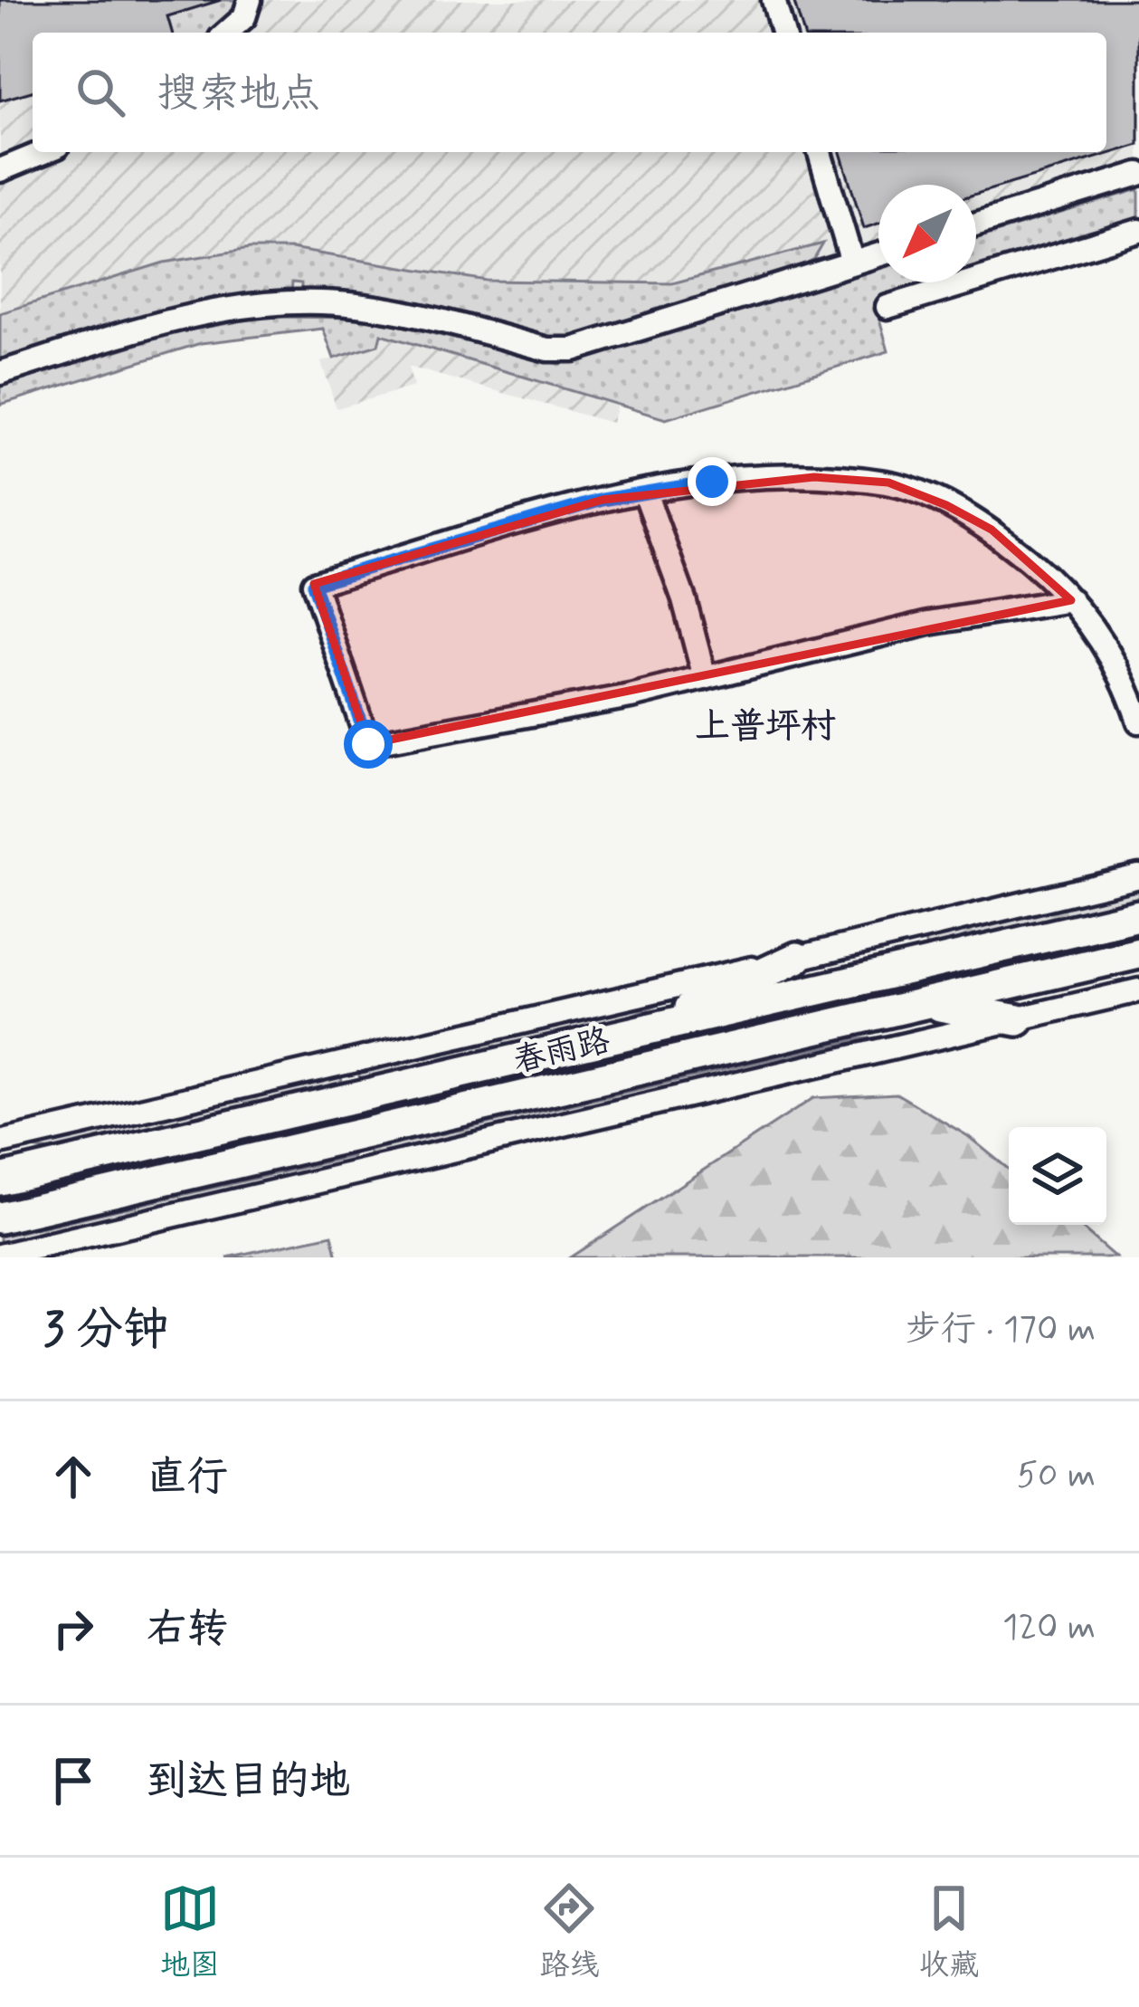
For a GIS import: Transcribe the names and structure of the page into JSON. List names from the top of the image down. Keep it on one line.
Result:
{"streets":{"main road":["春雨路"]},"districts":["上普坪村"],"north":"bottom left","page":{"search":"搜索地点","heading":["3 分钟","步行 · 170 m"],"list":[["直行","50 m"],["右转","120 m"],"到达目的地"],"nav":["地图","路线","收藏"]}}
